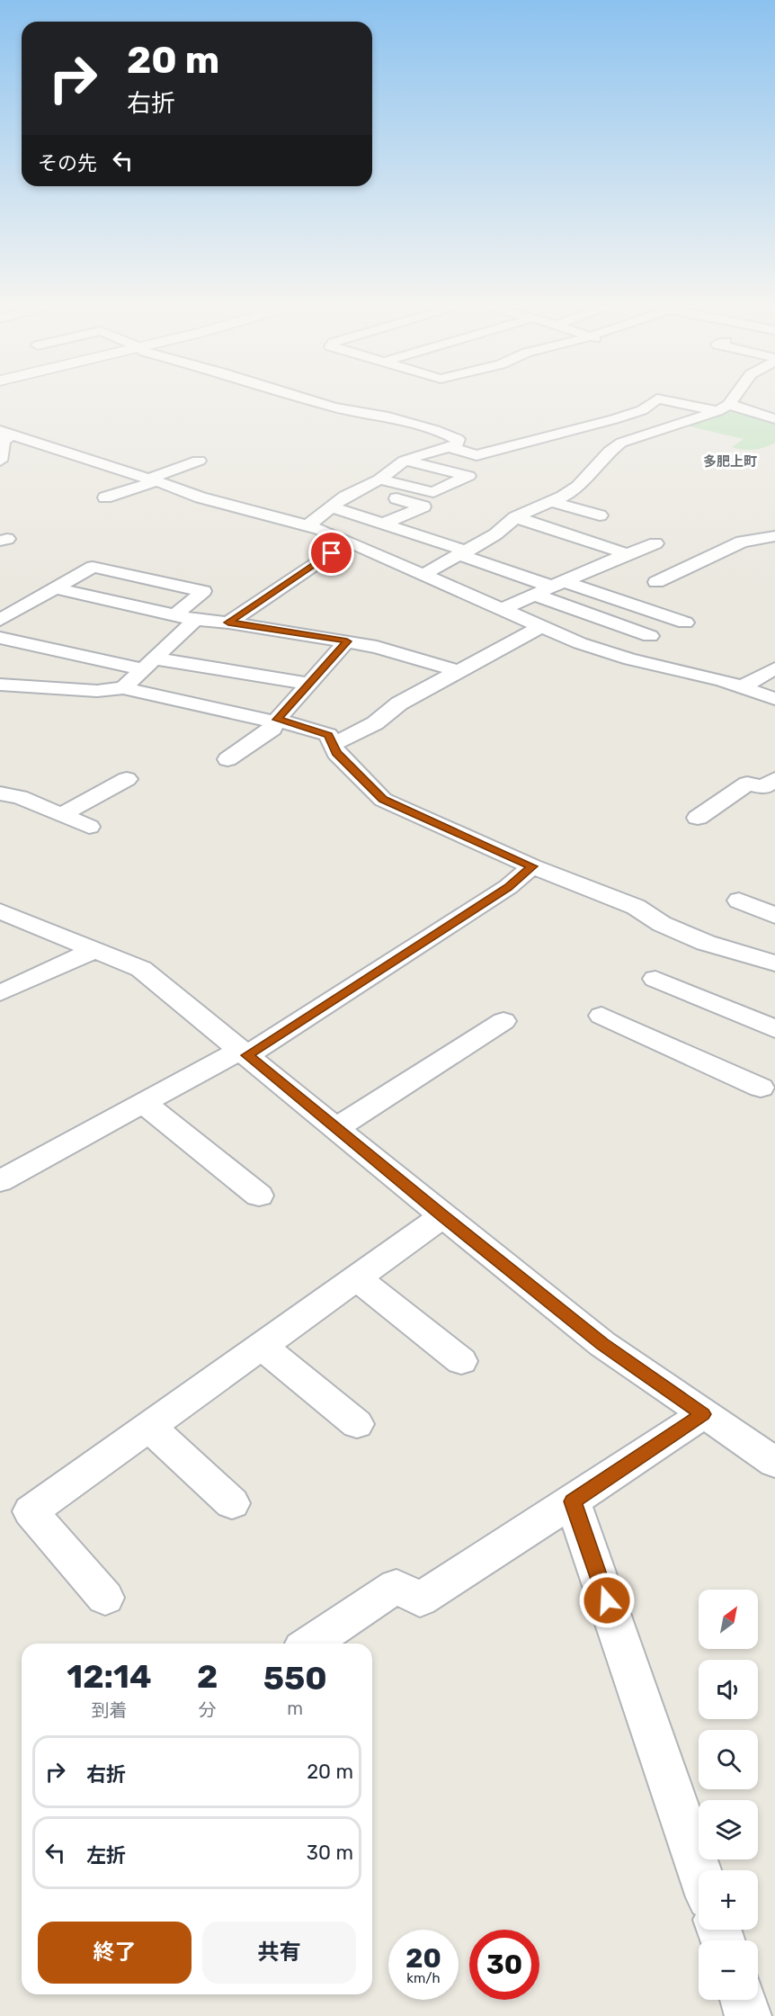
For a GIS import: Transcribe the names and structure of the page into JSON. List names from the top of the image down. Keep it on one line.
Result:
{"districts":["多肥上町"],"north":"top right","page":{"turn":["20 m","右折"],"then":"その先","map_buttons":["+","−"],"eta":["12:14","到着","2","分","550","m"],"list":[{"name":"右折","value":"20 m"},{"name":"左折","value":"30 m"}],"buttons":["終了","共有"],"speed":"20 km/h","limit":"30"}}
